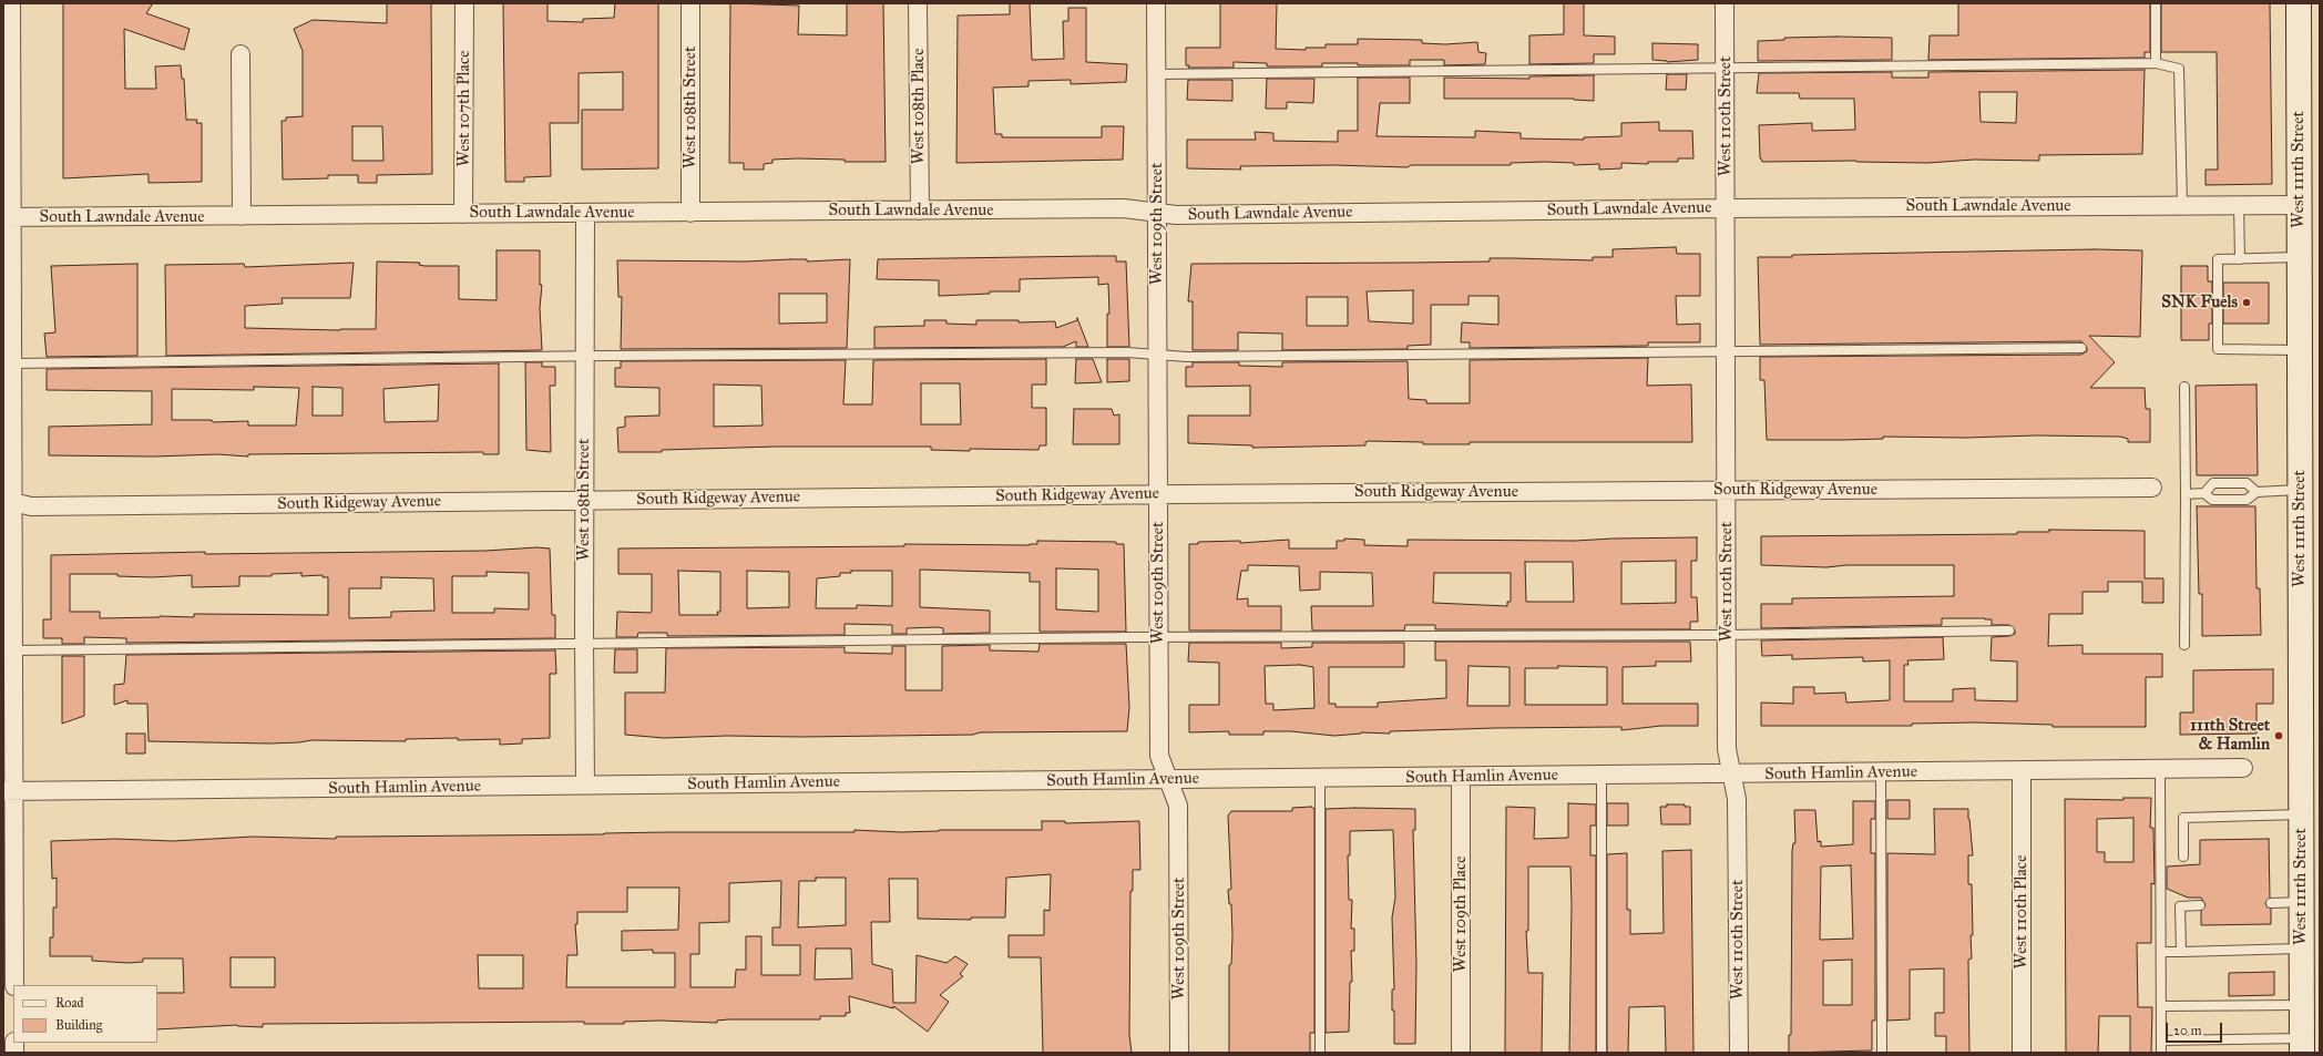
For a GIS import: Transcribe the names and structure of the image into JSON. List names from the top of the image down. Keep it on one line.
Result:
{"streets":{"main road":["West 111th Street"],"street":["West 108th Place","West 108th Street","West 107th Place","West 110th Street","South Lawndale Avenue","West 109th Street","South Ridgeway Avenue","South Hamlin Avenue","West 110th Place","West 109th Place"]},"crossings":[["West 108th Place","South Lawndale Avenue"],["West 108th Street","South Lawndale Avenue"],["West 108th Street","South Ridgeway Avenue"],["West 108th Street","South Hamlin Avenue"],["West 107th Place","South Lawndale Avenue"],["West 110th Street","South Lawndale Avenue"],["West 110th Street","South Ridgeway Avenue"],["West 110th Street","South Hamlin Avenue"],["West 111th Street","South Lawndale Avenue"],["South Lawndale Avenue","West 109th Street"],["West 109th Street","South Ridgeway Avenue"],["West 109th Street","South Hamlin Avenue"],["South Hamlin Avenue","West 110th Place"],["South Hamlin Avenue","West 109th Place"]],"places":["SNK Fuels","111th Street & Hamlin"],"legend":["Road","Building"],"scale_bar":"20 m"}
